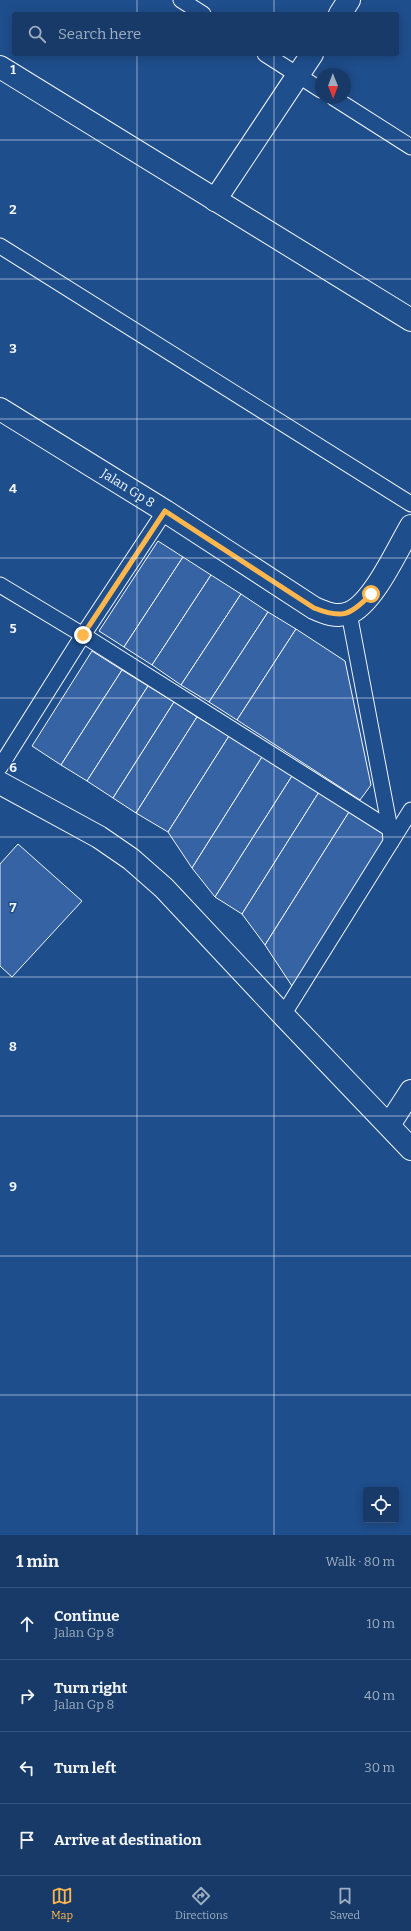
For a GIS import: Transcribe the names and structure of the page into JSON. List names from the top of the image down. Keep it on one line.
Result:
{"streets":{"street":["Jalan Gp 8"]},"north":"bottom","page":{"search":"Search here","heading":["1 min","Walk · 80 m"],"list":[["Continue","Jalan Gp 8","10 m"],["Turn right","Jalan Gp 8","40 m"],["Turn left","30 m"],"Arrive at destination"],"nav":["Map","Directions","Saved"]},"grid":{"rows":["1","2","3","4","5","6","7","8","9"]}}
